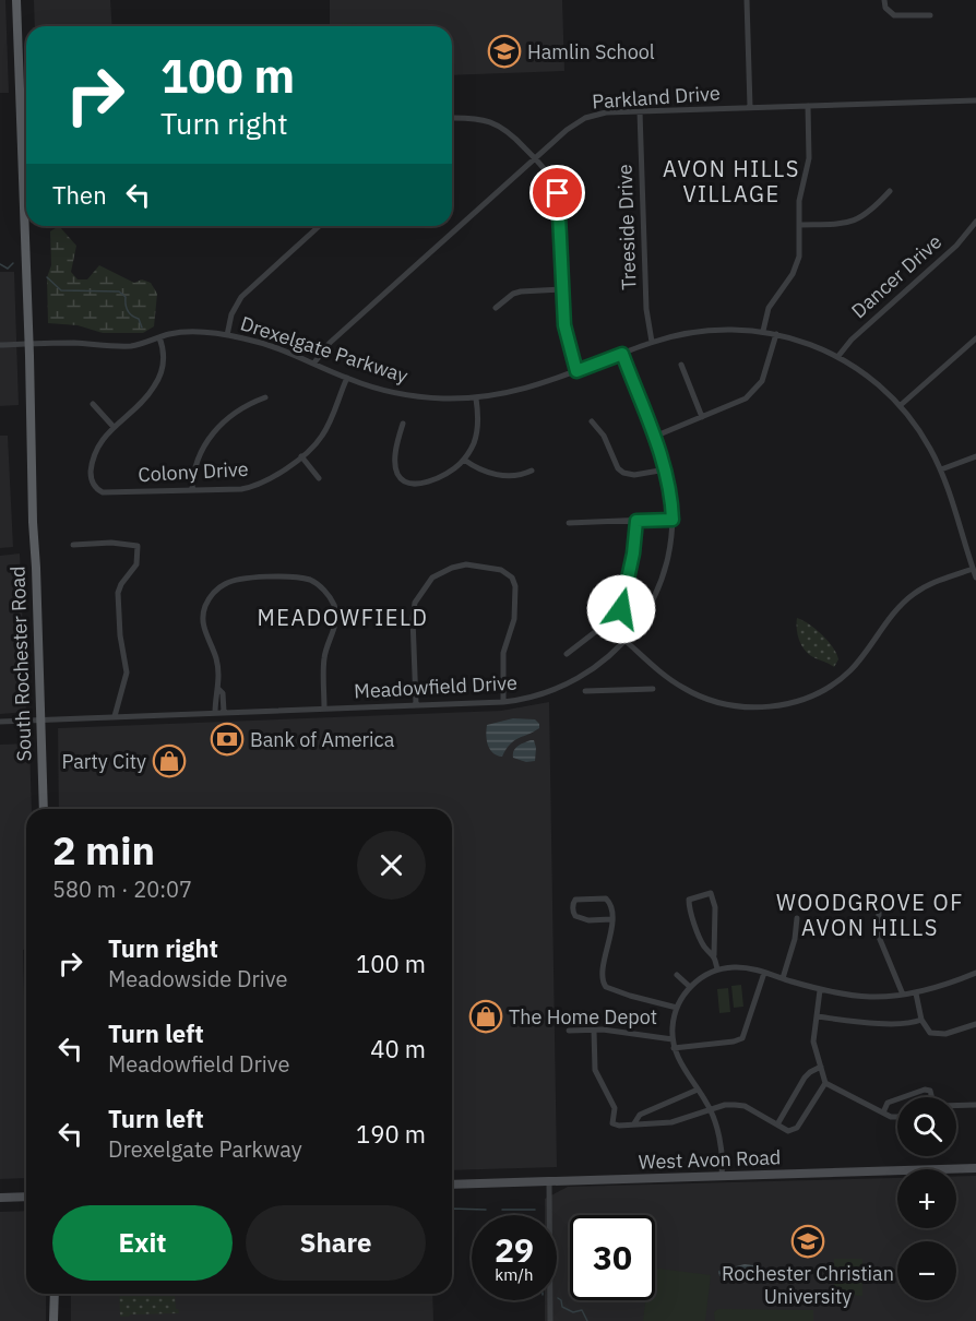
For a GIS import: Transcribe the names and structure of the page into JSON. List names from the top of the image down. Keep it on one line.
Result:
{"streets":{"main road":["South Rochester Road","West Avon Road"],"street":["Parkland Drive","Treeside Drive","Dancer Drive","Drexelgate Parkway","Colony Drive","Meadowfield Drive"]},"crossings":[["Parkland Drive","Treeside Drive"],["Parkland Drive","Drexelgate Parkway"],["Treeside Drive","Drexelgate Parkway"],["Dancer Drive","Drexelgate Parkway"],["Drexelgate Parkway","Colony Drive"],["Drexelgate Parkway","South Rochester Road"],["Drexelgate Parkway","Meadowfield Drive"],["South Rochester Road","Meadowfield Drive"]],"districts":["AVON HILLS VILLAGE","MEADOWFIELD","WOODGROVE OF AVON HILLS"],"places":{"school or university":["Hamlin School","Rochester Christian University"],"bank":["Bank of America"],"shop":["Party City","The Home Depot"]},"page":{"turn":["100 m","Turn right"],"then":"Then","heading":["2 min","580 m · 20:07"],"list":[{"name":"Turn right","note":"Meadowside Drive","value":"100 m"},{"name":"Turn left","note":"Meadowfield Drive","value":"40 m"},{"name":"Turn left","note":"Drexelgate Parkway","value":"190 m"}],"map_buttons":["+","−"],"buttons":["Exit","Share"],"speed":"29 km/h","limit":"30"}}
